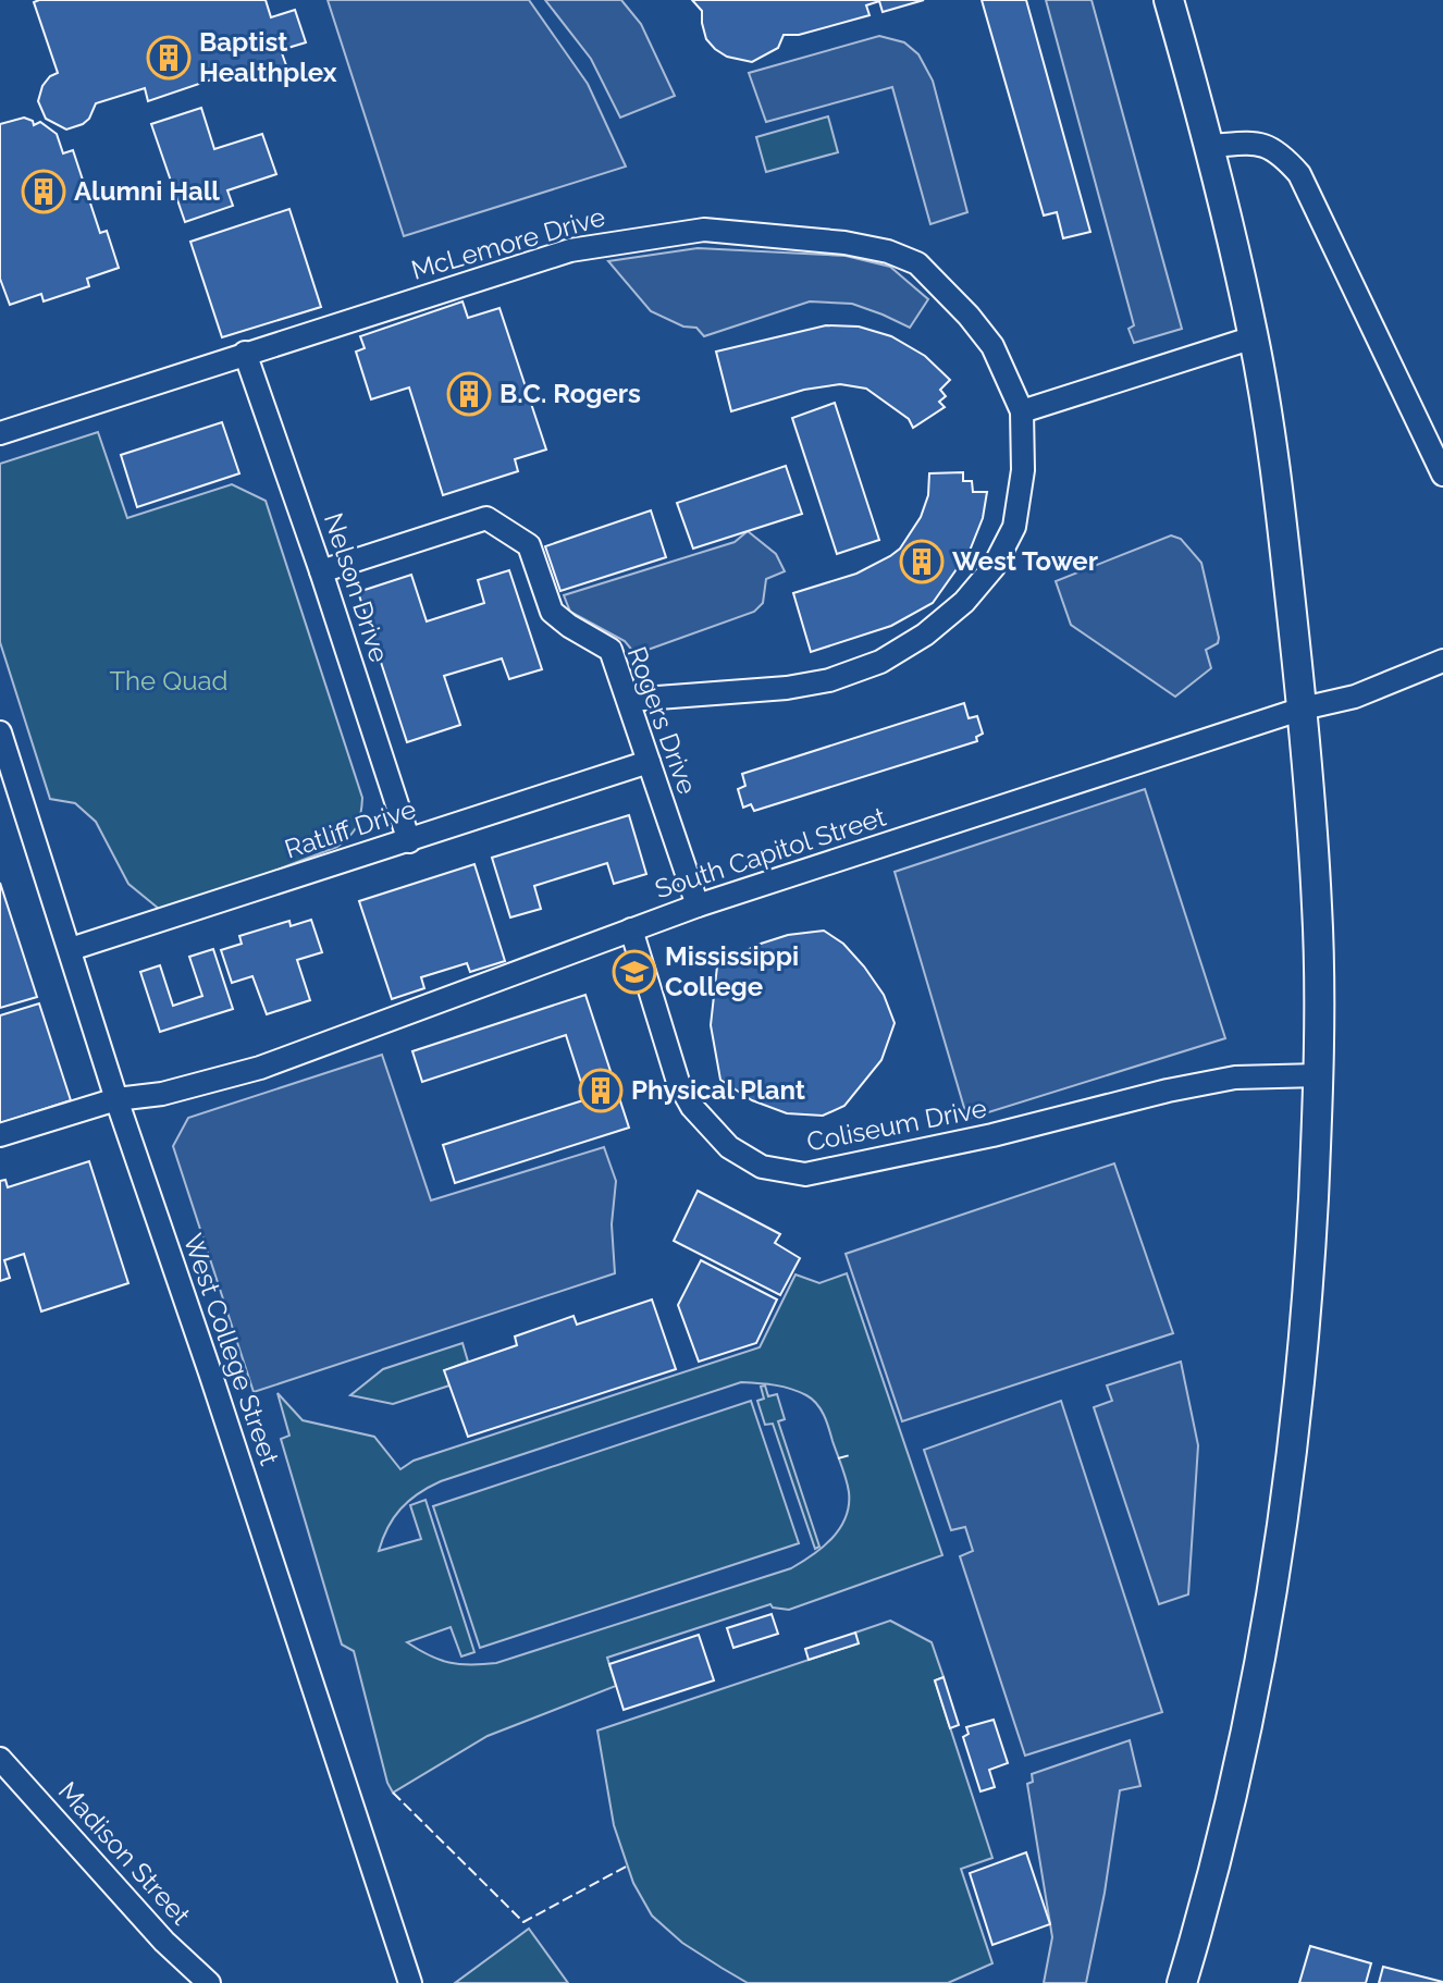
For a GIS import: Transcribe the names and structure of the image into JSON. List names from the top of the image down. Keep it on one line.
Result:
{"streets":{"street":["McLemore Drive","Nelson Drive","Rogers Drive","Ratliff Drive","South Capitol Street","Coliseum Drive","West College Street","Madison Street"]},"crossings":[["McLemore Drive","Nelson Drive"],["Nelson Drive","Rogers Drive"],["Nelson Drive","Ratliff Drive"],["Rogers Drive","Ratliff Drive"],["Rogers Drive","South Capitol Street"],["Ratliff Drive","West College Street"],["South Capitol Street","Coliseum Drive"],["South Capitol Street","West College Street"]],"parks":["The Quad"],"places":{"building":["Baptist Healthplex","Alumni Hall","B.C. Rogers","West Tower","Physical Plant"],"school or university":["Mississippi College"]}}
